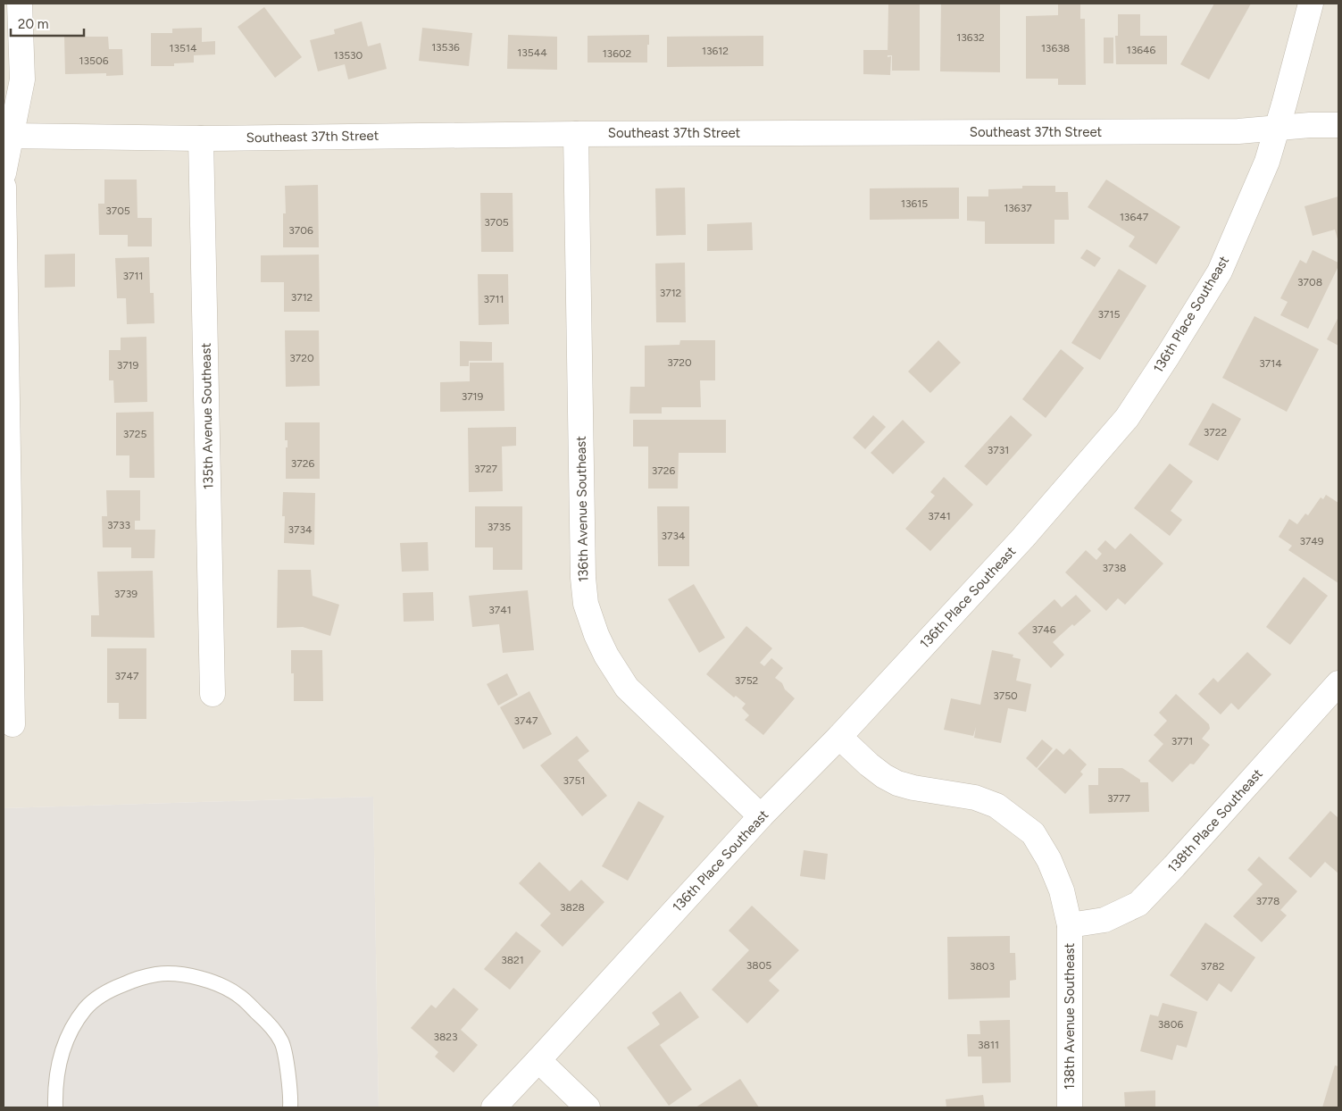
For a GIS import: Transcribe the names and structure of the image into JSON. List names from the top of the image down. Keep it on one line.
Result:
{"streets":{"street":["Southeast 37th Street","136th Place Southeast","135th Avenue Southeast","136th Avenue Southeast","138th Place Southeast","138th Avenue Southeast"]},"crossings":[["Southeast 37th Street","136th Place Southeast"],["Southeast 37th Street","135th Avenue Southeast"],["Southeast 37th Street","136th Avenue Southeast"],["136th Place Southeast","136th Avenue Southeast"],["136th Place Southeast","138th Avenue Southeast"],["138th Place Southeast","138th Avenue Southeast"]],"house_numbers":["13632","13536","13514","13638","13646","13612","13544","13602","13530","13506","13615","13637","3705","13647","3705","3706","3711","3708","3712","3712","3711","3715","3720","3720","3714","3719","3719","3722","3725","3731","3726","3727","3726","3741","3733","3735","3734","3734","3749","3738","3739","3741","3746","3747","3752","3750","3747","3771","3751","3777","3778","3828","3821","3805","3803","3782","3806","3823","3811"],"scale_bar":"20 m"}
